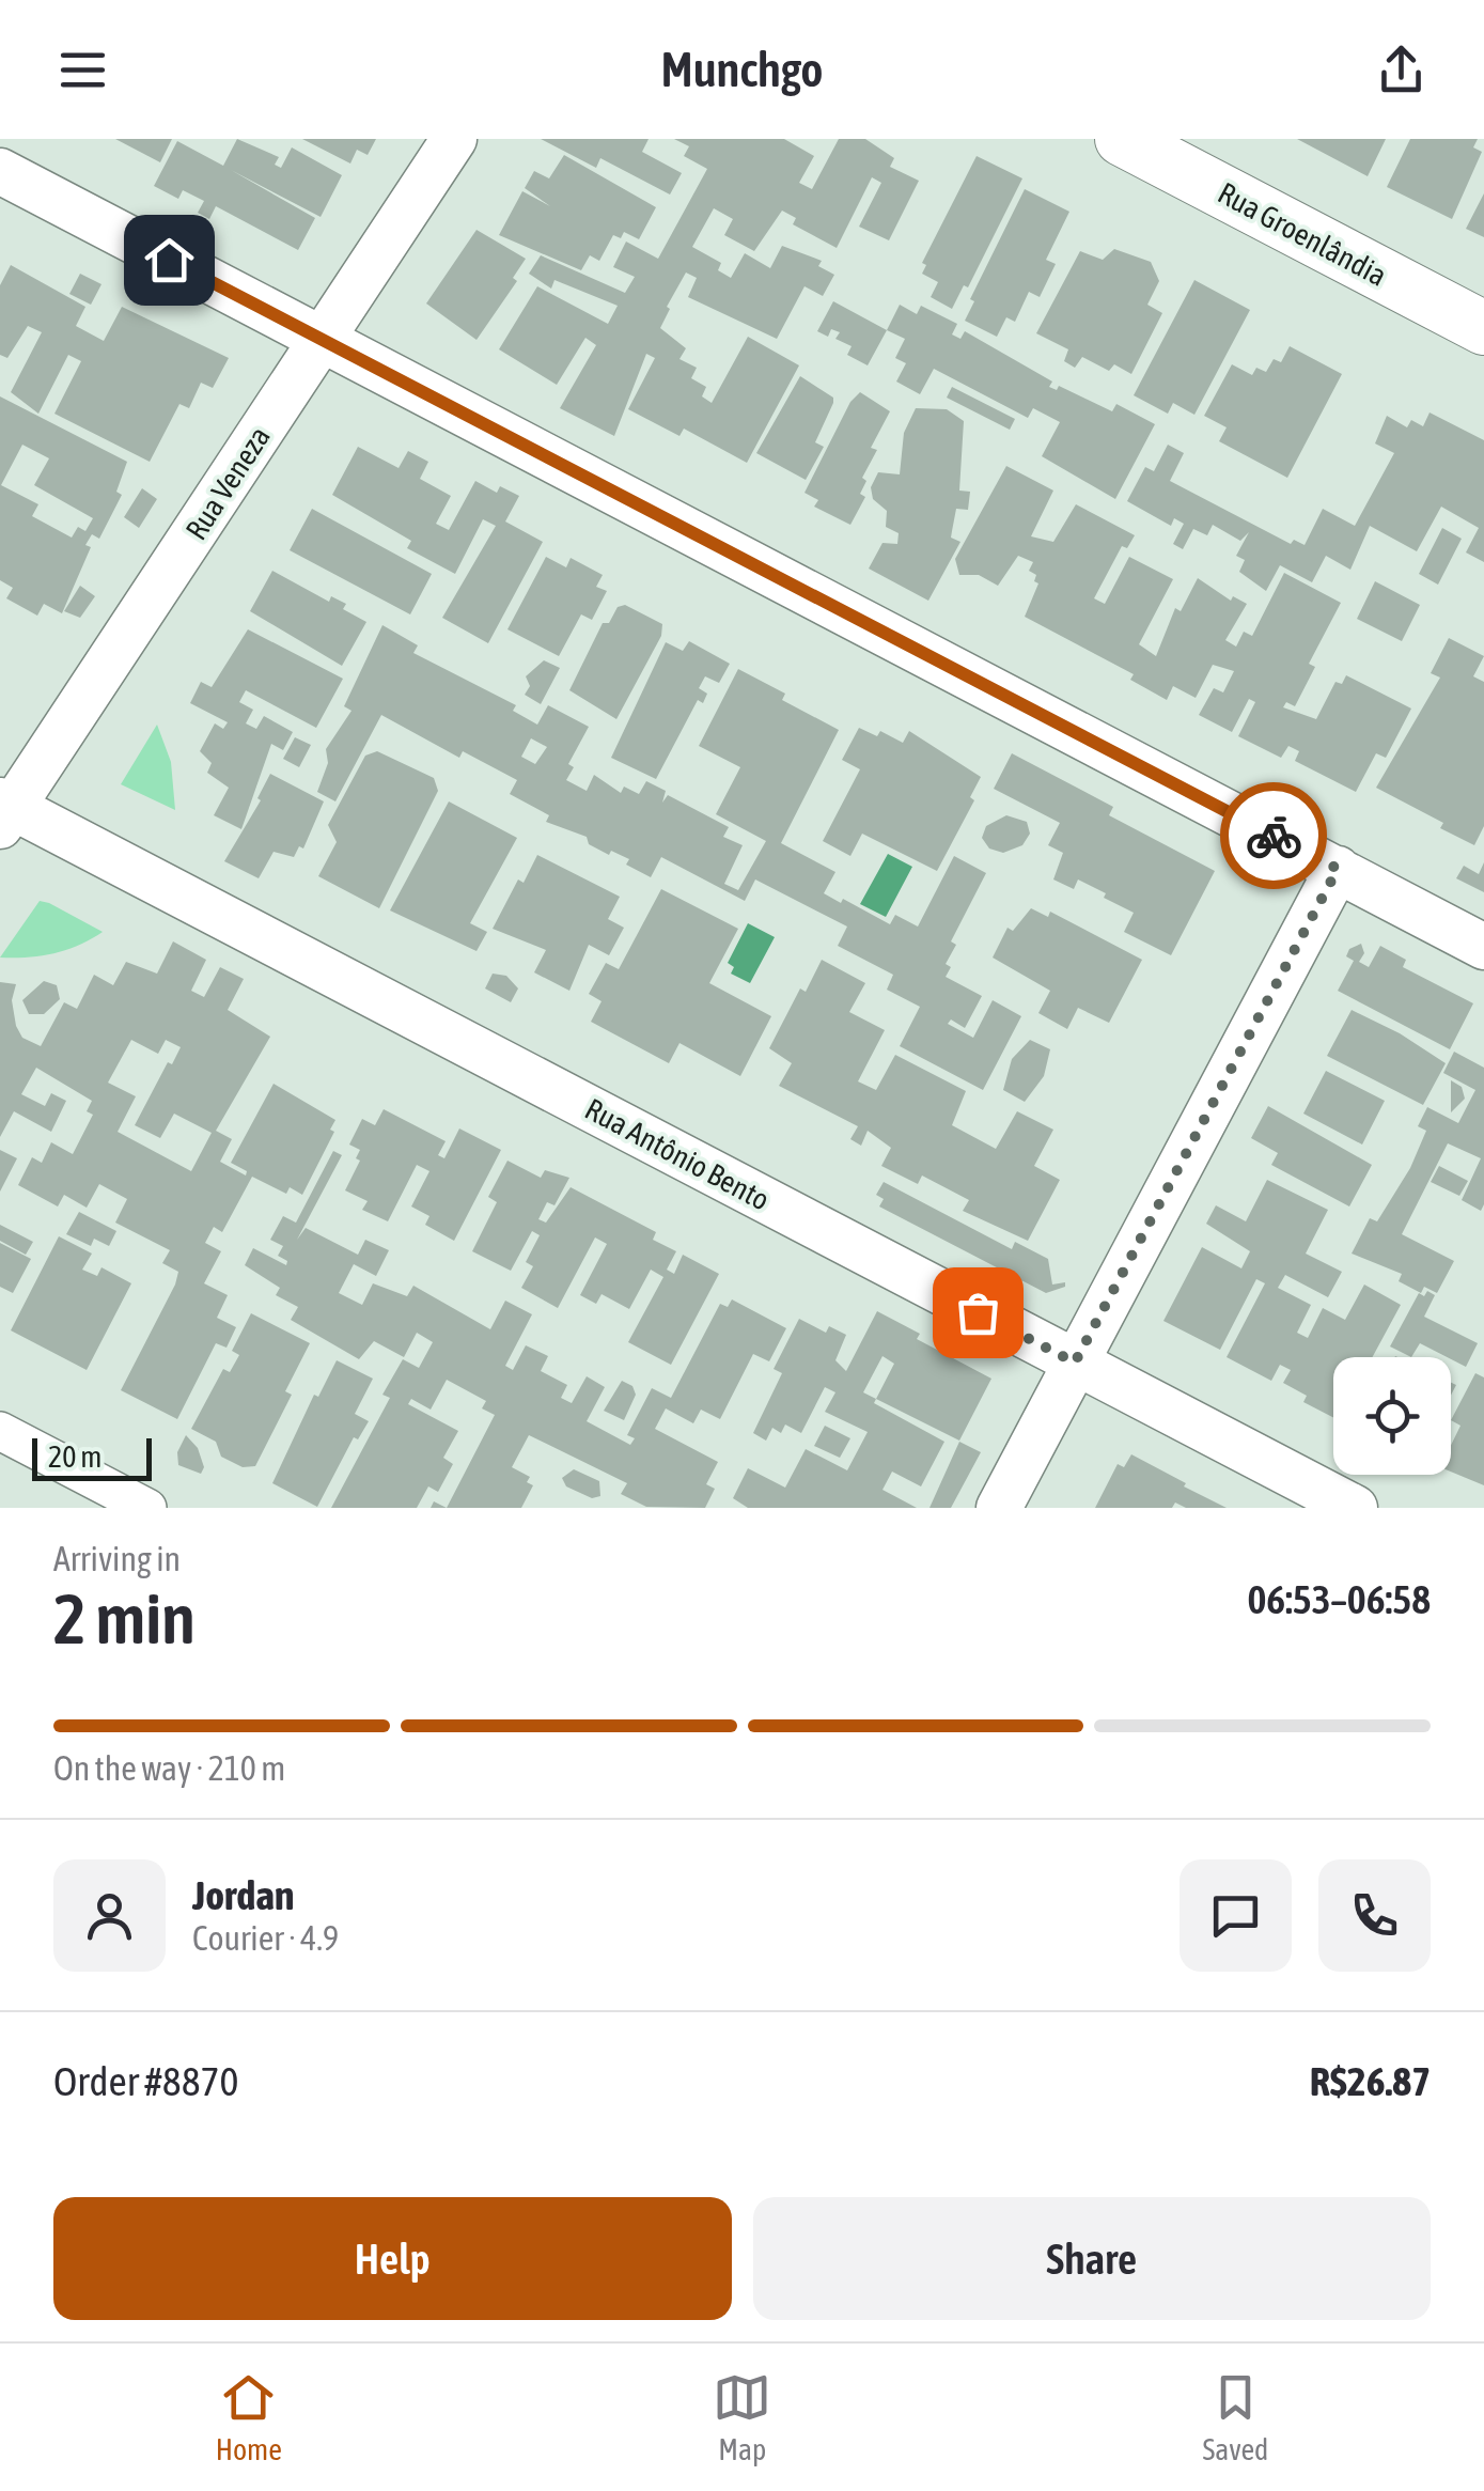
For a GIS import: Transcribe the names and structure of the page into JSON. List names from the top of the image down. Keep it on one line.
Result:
{"streets":{"main road":["Rua Groenlândia"],"street":["Rua Veneza","Rua Antônio Bento"]},"crossings":[["Rua Veneza","Rua Antônio Bento"]],"scale_bar":"20 m","page":{"header":"Munchgo","scale":"20 m","heading":["2 min","Arriving in","06:53–06:58"],"panel":["Jordan","Courier · 4.9","Order #8870","R$26.87"],"bar":"On the way · 210 m","buttons":["Help","Share"],"tabs":["Home","Map","Saved"]}}
